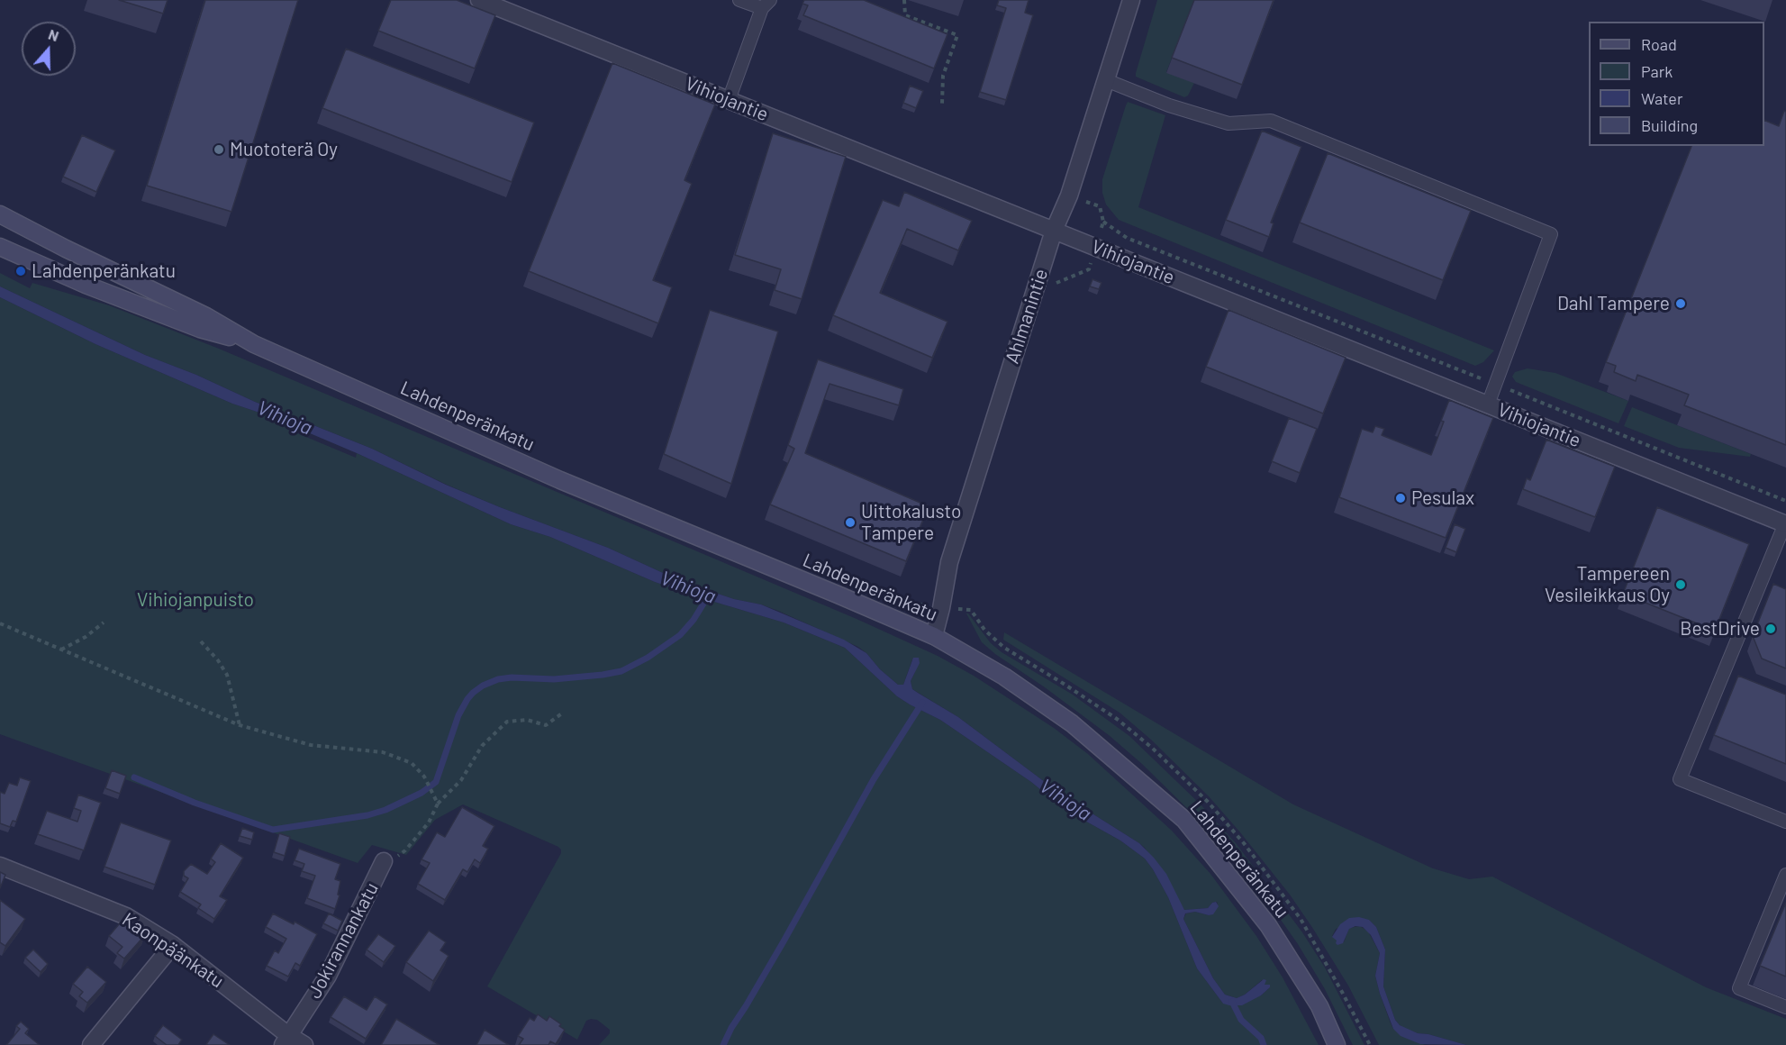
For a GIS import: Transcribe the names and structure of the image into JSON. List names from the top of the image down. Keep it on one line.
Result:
{"streets":{"main road":["Lahdenperänkatu"],"street":["Vihiojantie","Ahlmanintie","Jokirannankatu","Kaonpäänkatu"]},"crossings":[["Vihiojantie","Ahlmanintie"],["Ahlmanintie","Lahdenperänkatu"],["Jokirannankatu","Kaonpäänkatu"]],"water":["Vihioja"],"parks":["Vihiojanpuisto"],"places":["Muototerä Oy","Lahdenperänkatu","Dahl Tampere","Pesulax","Uittokalusto Tampere","Tampereen Vesileikkaus Oy","BestDrive"],"legend":["Road","Park","Water","Building"],"north":"top"}
